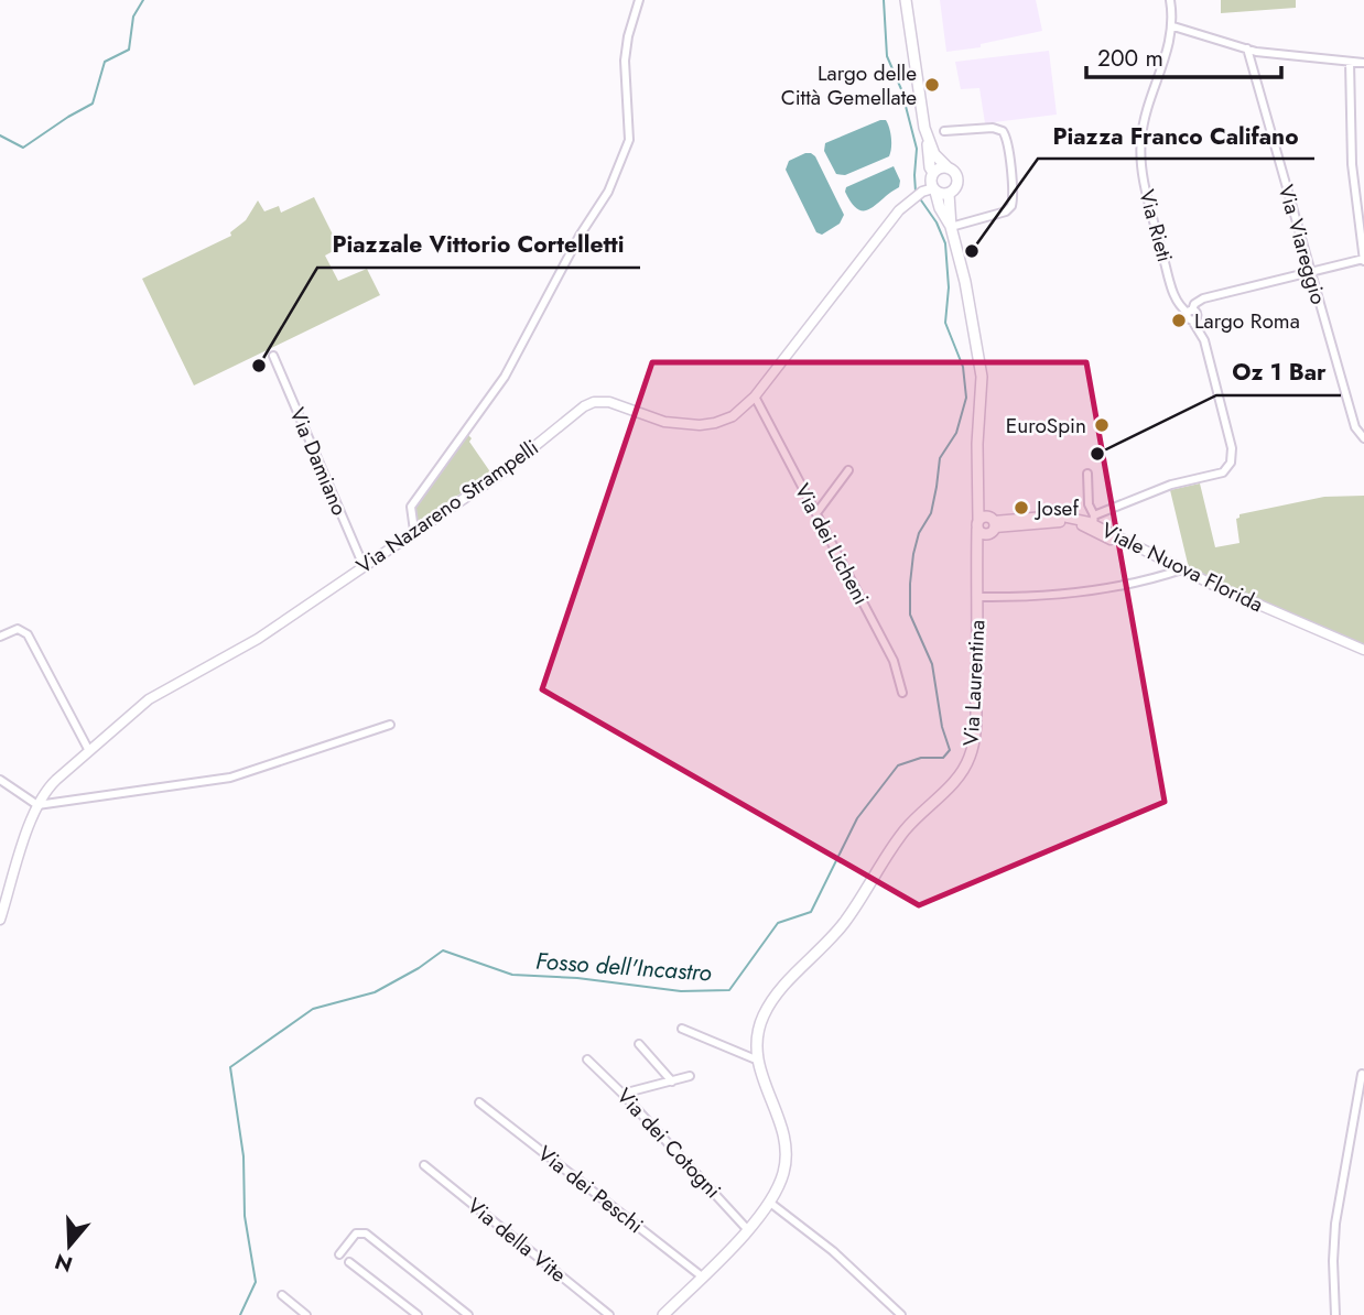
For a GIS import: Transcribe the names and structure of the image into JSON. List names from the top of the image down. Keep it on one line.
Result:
{"streets":{"main road":["Via Laurentina"],"street":["Via Rieti","Via Viareggio","Via Damiano","Via Nazareno Strampelli","Via dei Licheni","Viale Nuova Florida","Via dei Cotogni","Via dei Peschi","Via della Vite"]},"crossings":[["Via Rieti","Viale Nuova Florida"],["Via Damiano","Via Nazareno Strampelli"],["Via Nazareno Strampelli","Via dei Licheni"],["Via Nazareno Strampelli","Via Laurentina"],["Viale Nuova Florida","Via Laurentina"]],"water":["Fosso dell'Incastro"],"places":["Largo delle Città Gemellate","Piazza Franco Califano","Largo Roma","Piazzale Vittorio Cortelletti","EuroSpin","Oz 1 Bar","Josef"],"scale_bar":"200 m","north":"bottom"}
